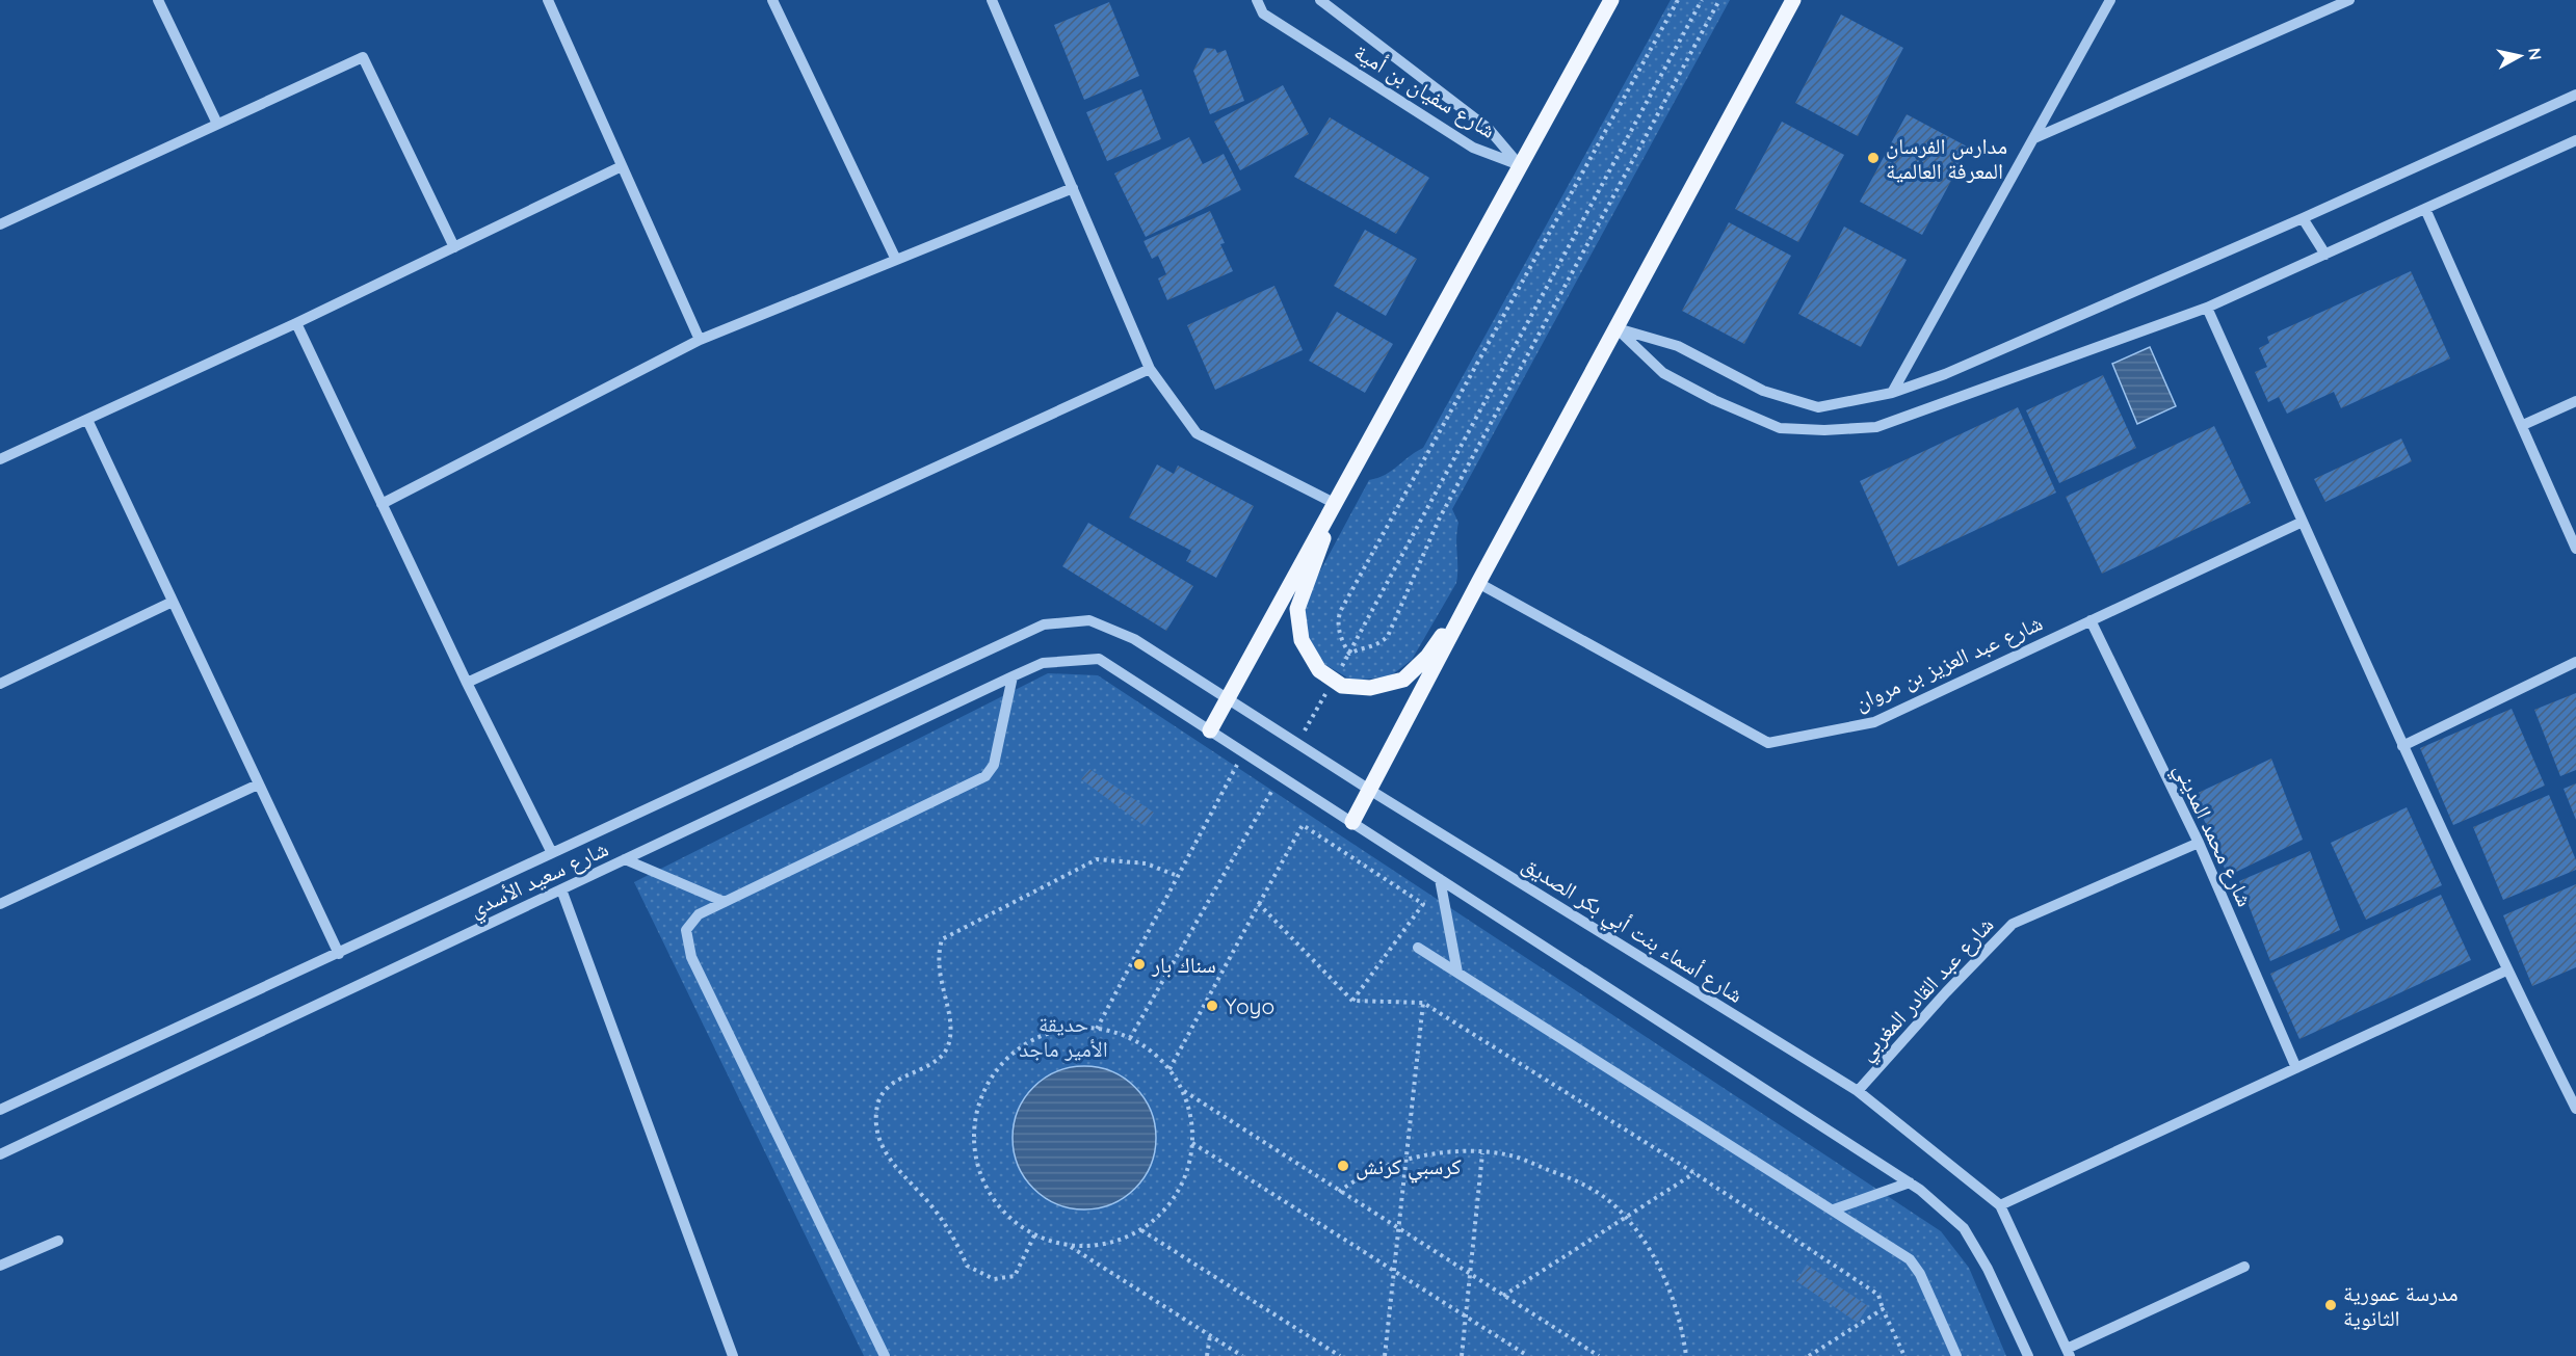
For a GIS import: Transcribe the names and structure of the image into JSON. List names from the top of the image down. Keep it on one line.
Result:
{"streets":{"street":["شارع سفيان بن أمية","شارع عبد العزيز بن مروان","شارع محمد المديني","شارع سعيد الأسدي","شارع أسماء بنت أبي بكر الصديق","شارع عبد القادر المغربي"]},"crossings":[["شارع عبد العزيز بن مروان","شارع محمد المديني"],["شارع محمد المديني","شارع عبد القادر المغربي"],["شارع سعيد الأسدي","شارع أسماء بنت أبي بكر الصديق"],["شارع أسماء بنت أبي بكر الصديق","شارع عبد القادر المغربي"]],"parks":["حديقة الأمير ماجد"],"places":["مدارس الفرسان المعرفة العالمية","سناك بار","Yoyo","كرسبي كرنش","مدرسة عمورية الثانوية"],"north":"right"}
